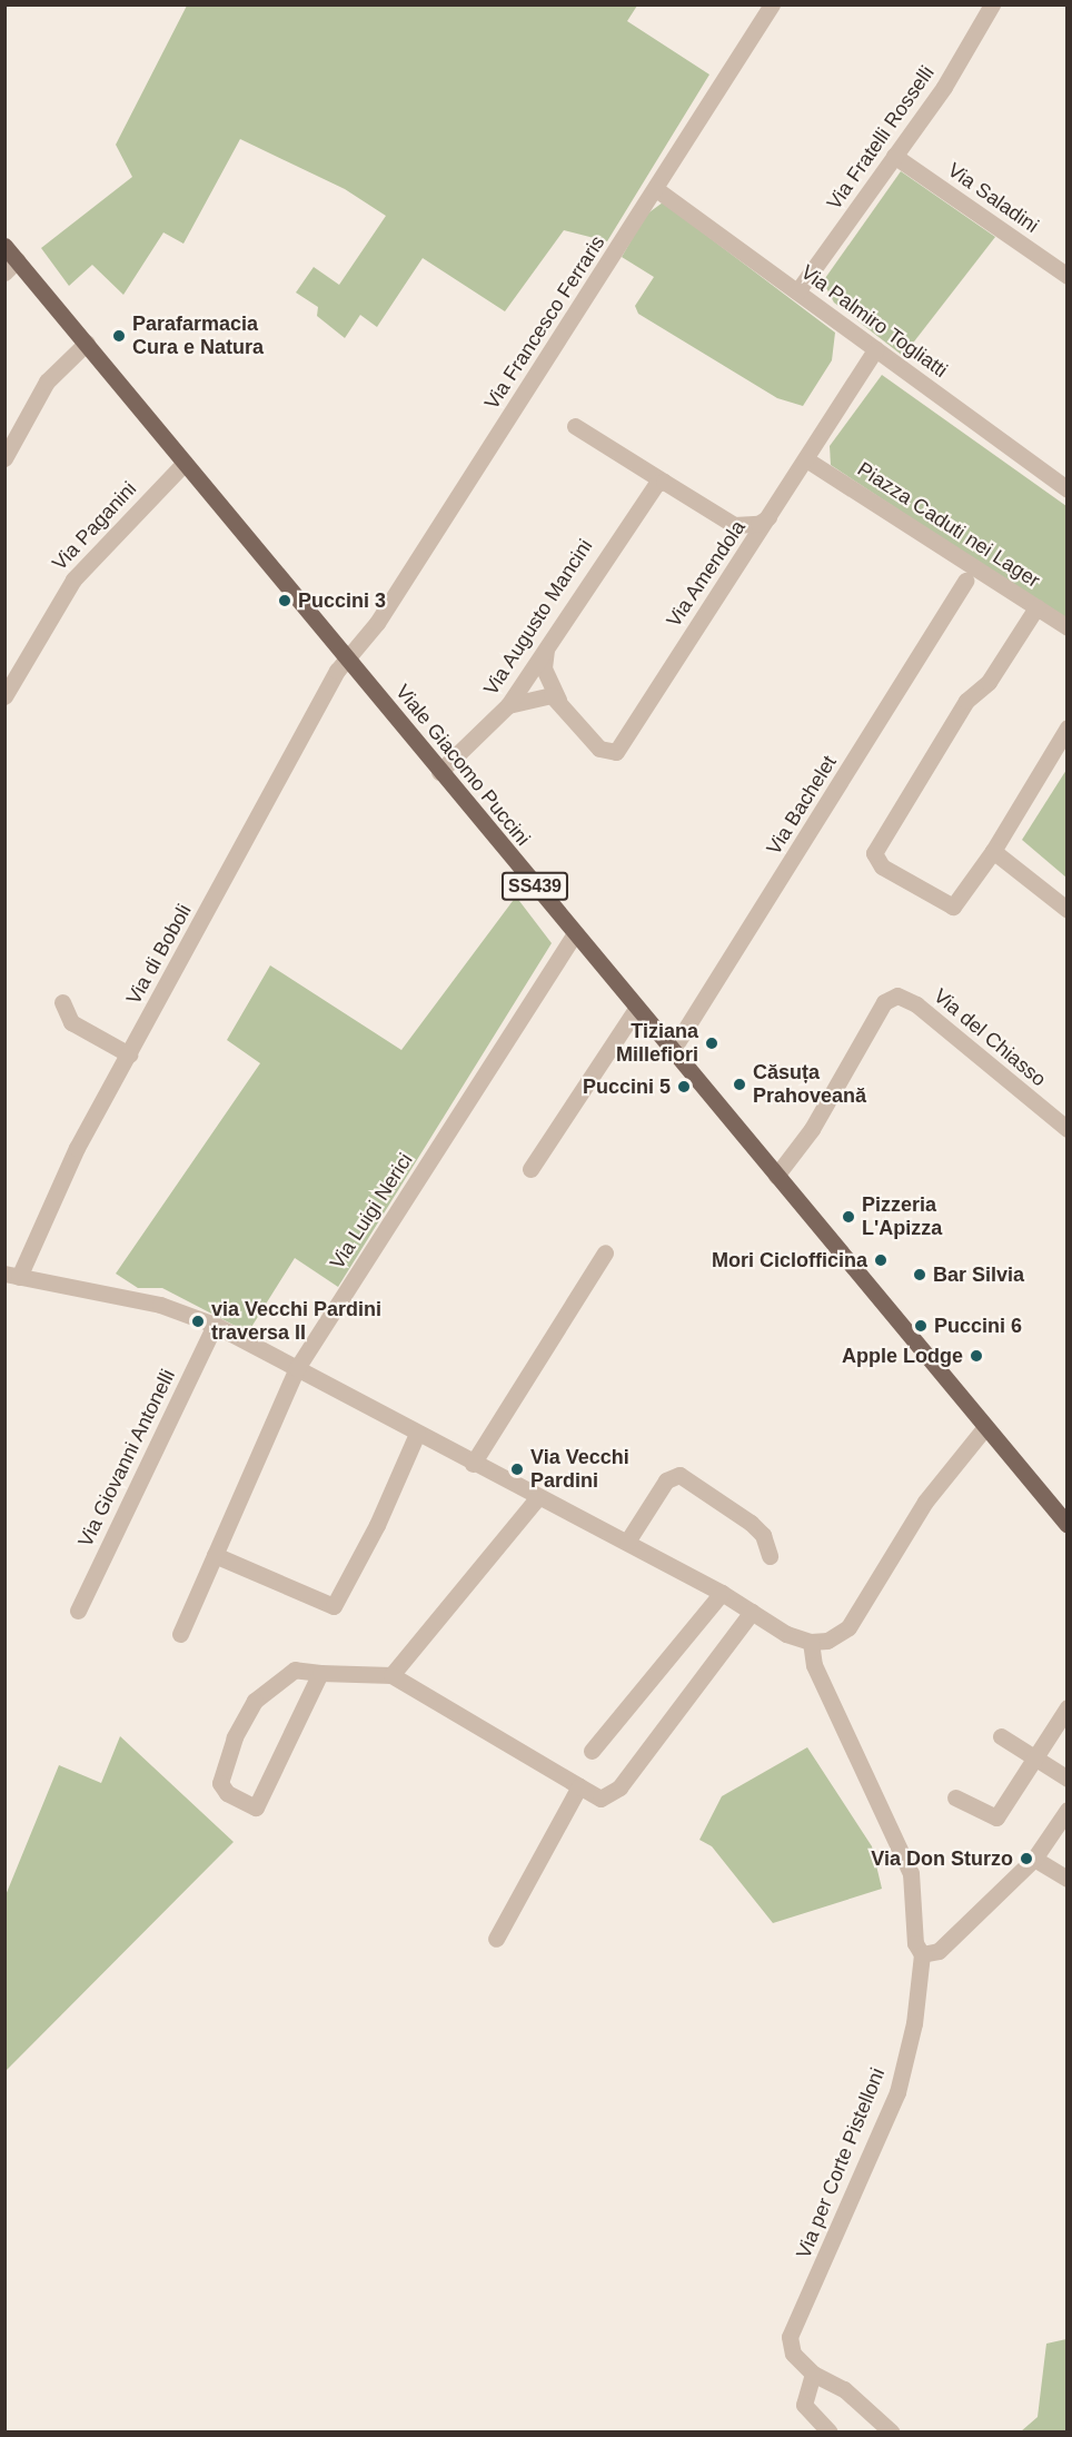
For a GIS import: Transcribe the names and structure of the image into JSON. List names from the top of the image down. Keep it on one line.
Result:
{"streets":{"main road":["Viale Giacomo Puccini","SS439"],"street":["Via Fratelli Rosselli","Via Saladini","Via Palmiro Togliatti","Via Francesco Ferraris","Piazza Caduti nei Lager","Via Paganini","Via Amendola","Via Augusto Mancini","Via Bachelet","Via di Boboli","Via del Chiasso","Via Luigi Nerici","Via Giovanni Antonelli","Via per Corte Pistelloni"]},"crossings":[["Via Fratelli Rosselli","Via Saladini"],["Via Fratelli Rosselli","Via Palmiro Togliatti"],["Via Palmiro Togliatti","Via Francesco Ferraris"],["Via Palmiro Togliatti","Via Amendola"],["Via Francesco Ferraris","Viale Giacomo Puccini"],["Via Francesco Ferraris","Via di Boboli"],["Piazza Caduti nei Lager","Via Amendola"],["Via Paganini","Viale Giacomo Puccini"],["Via Amendola","Via Augusto Mancini"],["Via Augusto Mancini","Viale Giacomo Puccini"],["Viale Giacomo Puccini","Via Bachelet"],["Viale Giacomo Puccini","Via di Boboli"],["Viale Giacomo Puccini","Via del Chiasso"],["Viale Giacomo Puccini","Via Luigi Nerici"]],"places":["Parafarmacia Cura e Natura","Puccini 3","Tiziana Millefiori","Căsuța Prahoveană","Puccini 5","Pizzeria L'Apizza","Mori Ciclofficina","Bar Silvia","via Vecchi Pardini traversa II","Puccini 6","Apple Lodge","Via Vecchi Pardini","Via Don Sturzo"]}
